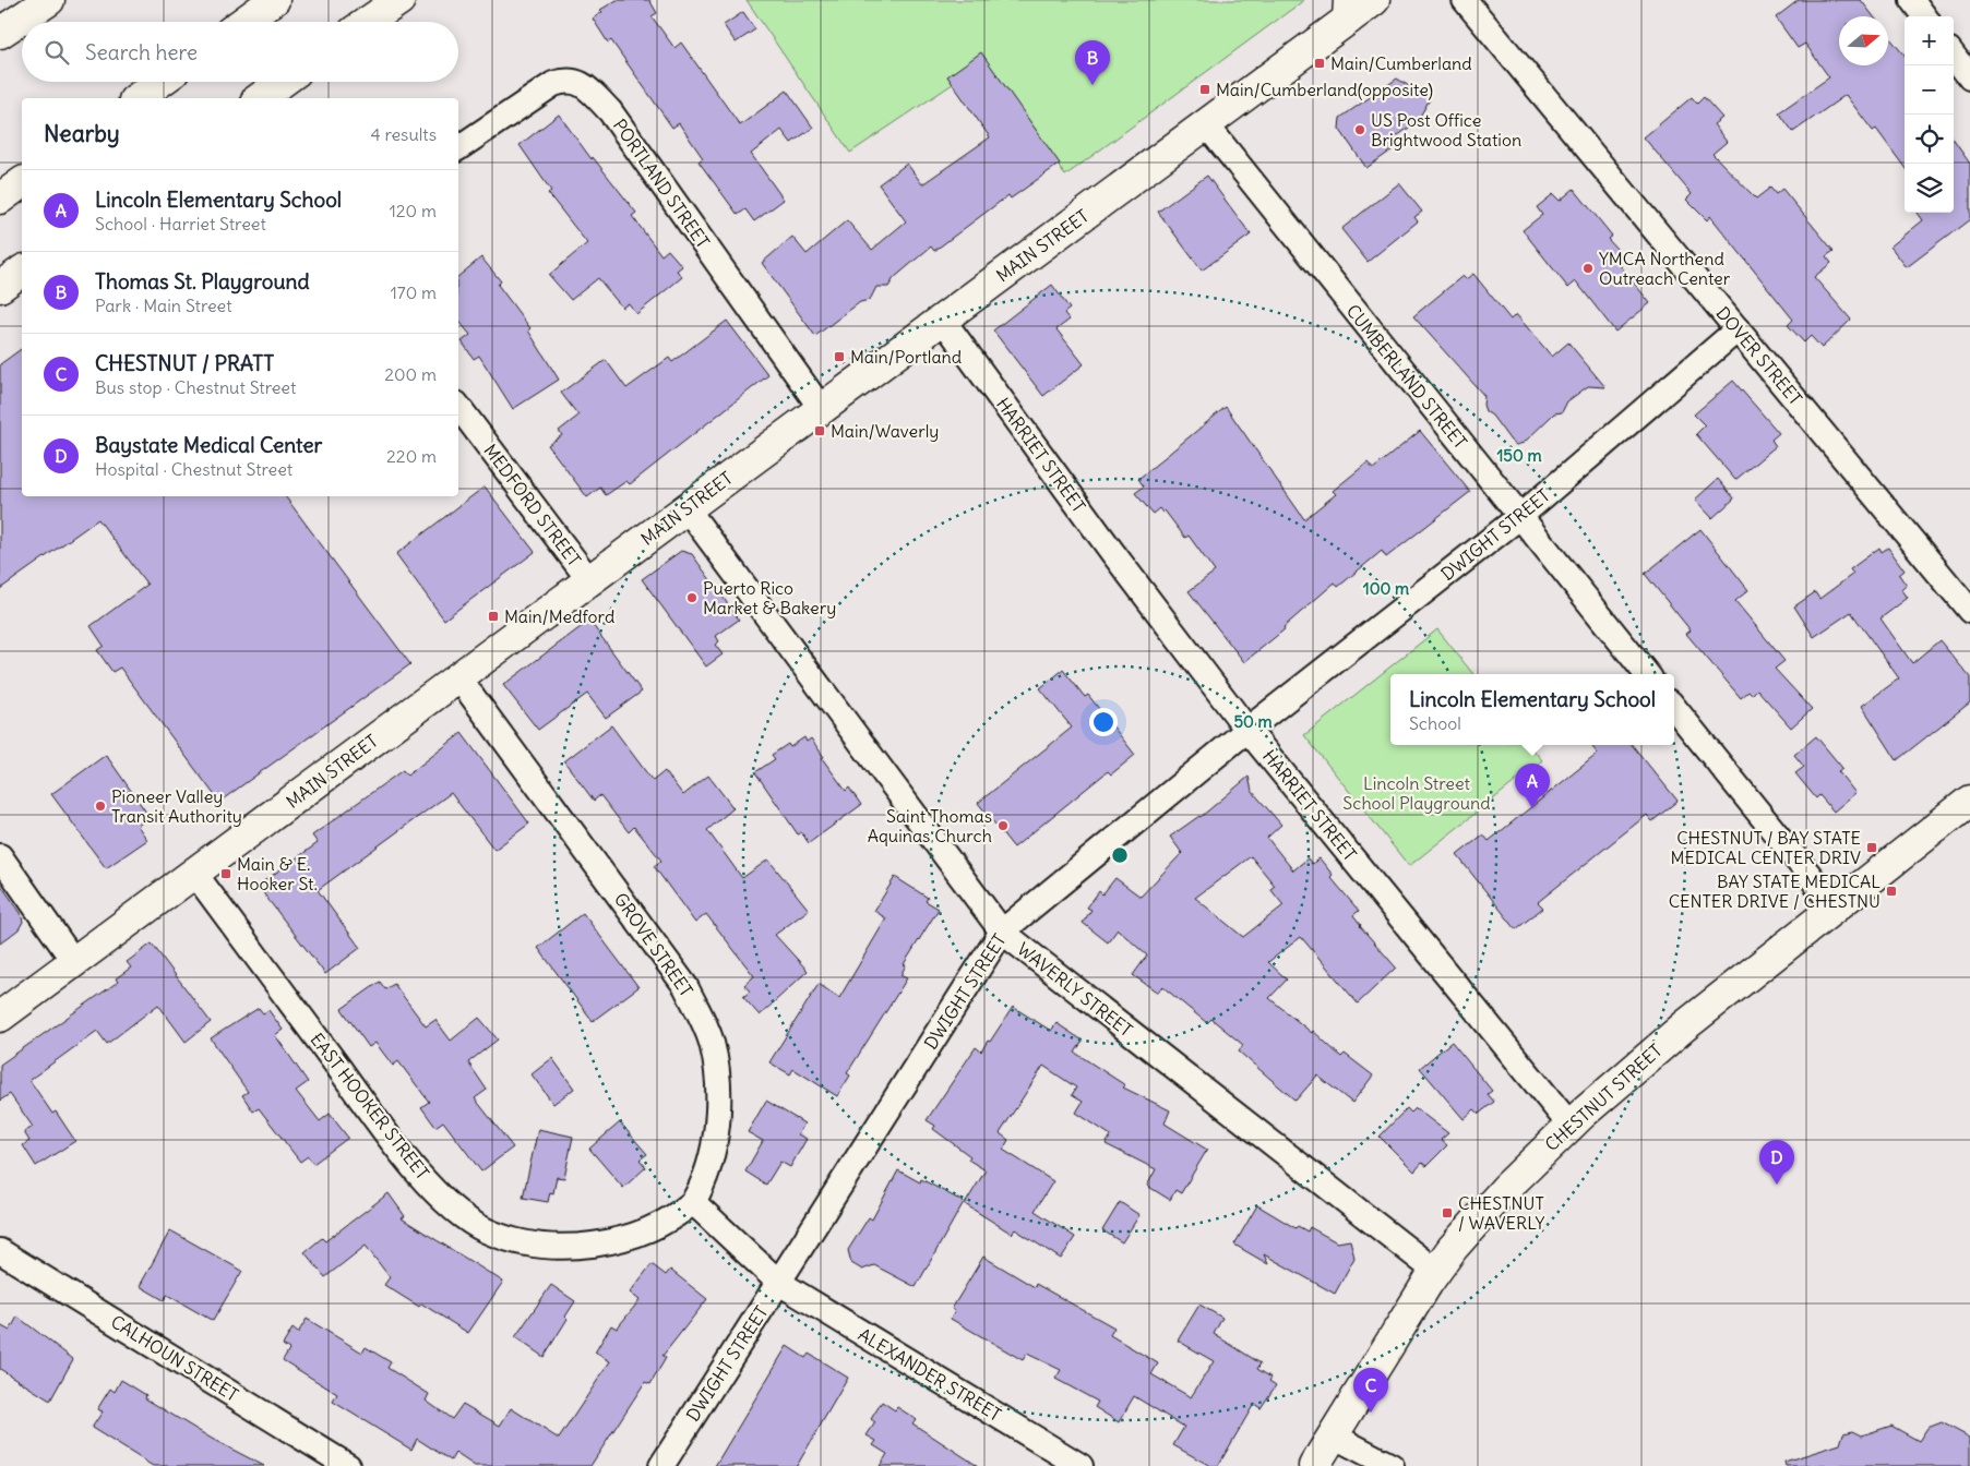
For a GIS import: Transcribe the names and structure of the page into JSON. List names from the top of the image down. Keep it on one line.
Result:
{"streets":{"main road":["MAIN STREET","CHESTNUT STREET"],"street":["PORTLAND STREET","DOVER STREET","CUMBERLAND STREET","HARRIET STREET","MEDFORD STREET","DWIGHT STREET","GROVE STREET","WAVERLY STREET","EAST HOOKER STREET","CALHOUN STREET","ALEXANDER STREET"]},"crossings":[["PORTLAND STREET","MAIN STREET"],["MAIN STREET","CUMBERLAND STREET"],["MAIN STREET","HARRIET STREET"],["MAIN STREET","MEDFORD STREET"],["MAIN STREET","GROVE STREET"],["MAIN STREET","WAVERLY STREET"],["MAIN STREET","EAST HOOKER STREET"],["DOVER STREET","DWIGHT STREET"],["CUMBERLAND STREET","DWIGHT STREET"],["HARRIET STREET","DWIGHT STREET"],["HARRIET STREET","CHESTNUT STREET"],["DWIGHT STREET","WAVERLY STREET"],["DWIGHT STREET","ALEXANDER STREET"],["GROVE STREET","EAST HOOKER STREET"],["WAVERLY STREET","CHESTNUT STREET"]],"parks":["Lincoln Street School Playground"],"places":{"transit":["Main/Cumberland","Main/Cumberland(opposite)","Main/Portland","Main/Waverly","Main/Medford","CHESTNUT / BAY STATE MEDICAL CENTER DRIV","Main & E. Hooker St.","BAY STATE MEDICAL CENTER DRIVE / CHESTNU","CHESTNUT / WAVERLY"],"other":["US Post Office Brightwood Station","YMCA Northend Outreach Center","Puerto Rico Market & Bakery","Pioneer Valley Transit Authority","Saint Thomas Aquinas Church"]},"north":"right","page":{"map_buttons":["+","−"],"search":"Search here","pins":["B","A","D","C"],"heading":["Nearby","4 results"],"list":[{"mark":"A","name":"Lincoln Elementary School","note":"School · Harriet Street","value":"120 m"},{"mark":"B","name":"Thomas St. Playground","note":"Park · Main Street","value":"170 m"},{"mark":"C","name":"CHESTNUT / PRATT","note":"Bus stop · Chestnut Street","value":"200 m"},{"mark":"D","name":"Baystate Medical Center","note":"Hospital · Chestnut Street","value":"220 m"}],"popup":["Lincoln Elementary School","School"]},"rings":["150 m","100 m","50 m"]}
